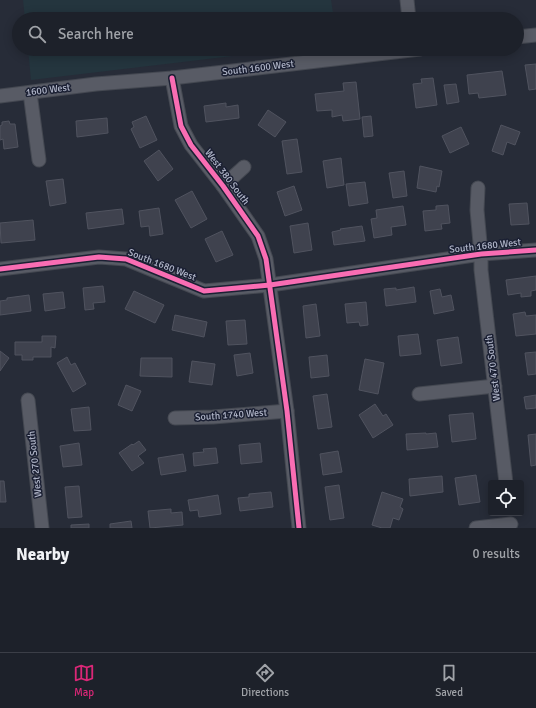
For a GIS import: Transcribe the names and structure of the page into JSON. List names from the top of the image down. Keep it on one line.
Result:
{"streets":{"street":["South 1600 West","1600 West","West 380 South","South 1680 West","West 470 South","South 1740 West","West 270 South"]},"crossings":[["South 1600 West","1600 West"],["South 1600 West","West 380 South"],["West 380 South","South 1680 West"],["South 1680 West","West 470 South"]],"page":{"search":"Search here","heading":["Nearby","0 results"],"nav":["Map","Directions","Saved"]}}
